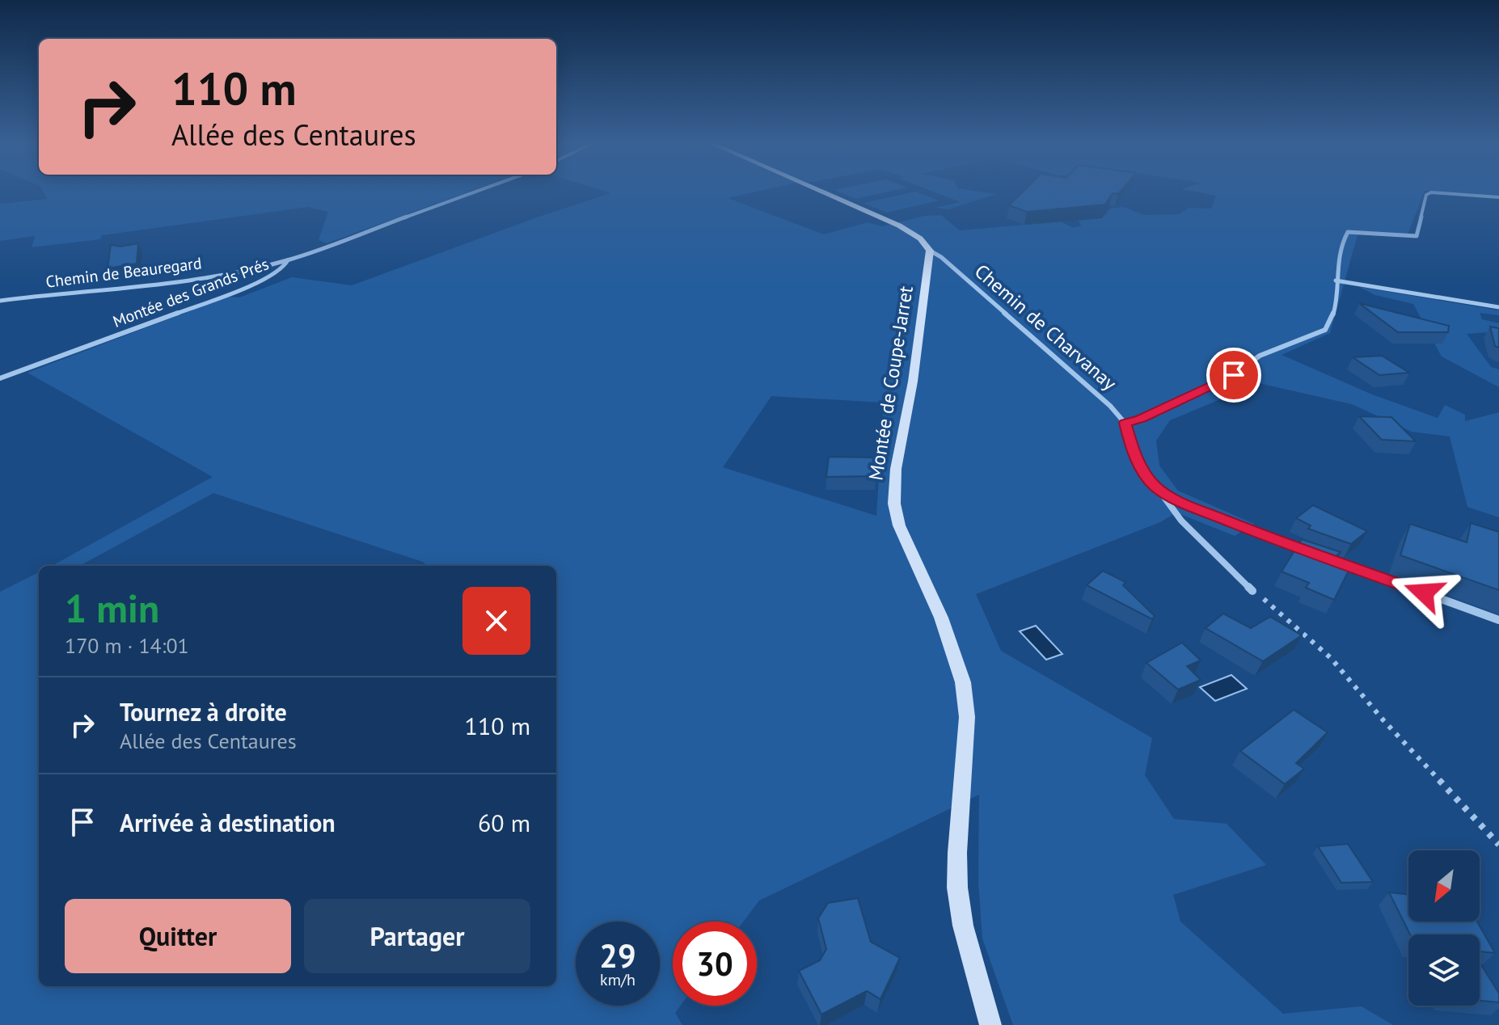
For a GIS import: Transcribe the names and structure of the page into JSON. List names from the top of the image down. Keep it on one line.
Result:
{"streets":{"main road":["Montée de Coupe-Jarret"],"street":["Chemin de Beauregard","Montée des Grands Prés","Chemin de Charvanay"]},"crossings":[["Chemin de Beauregard","Montée des Grands Prés"],["Chemin de Charvanay","Montée de Coupe-Jarret"]],"north":"bottom left","page":{"turn":["110 m","Allée des Centaures"],"heading":["1 min","170 m · 14:01"],"list":[{"name":"Tournez à droite","note":"Allée des Centaures","value":"110 m"},{"name":"Arrivée à destination","value":"60 m"}],"buttons":["Quitter","Partager"],"speed":"29 km/h","limit":"30"}}
